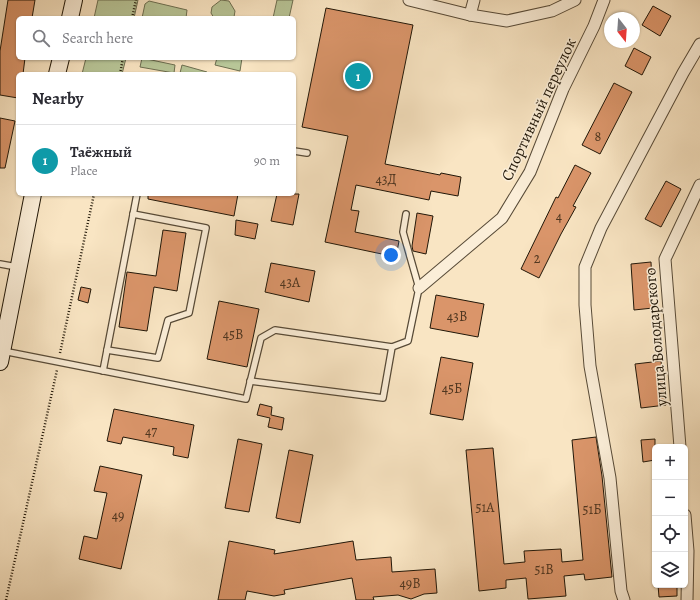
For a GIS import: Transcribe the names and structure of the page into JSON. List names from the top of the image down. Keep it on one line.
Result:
{"streets":{"street":["Спортивный переулок","улица Володарского"]},"house_numbers":["8","43Д","4","2","43А","43В","45В","45Б","47","51А","51Б","49","51В","49В"],"north":"bottom","page":{"search":"Search here","pins":"1","heading":"Nearby","list":[{"mark":"1","name":"Таёжный","note":"Place","value":"90 m"}],"map_buttons":["+","−"]}}
